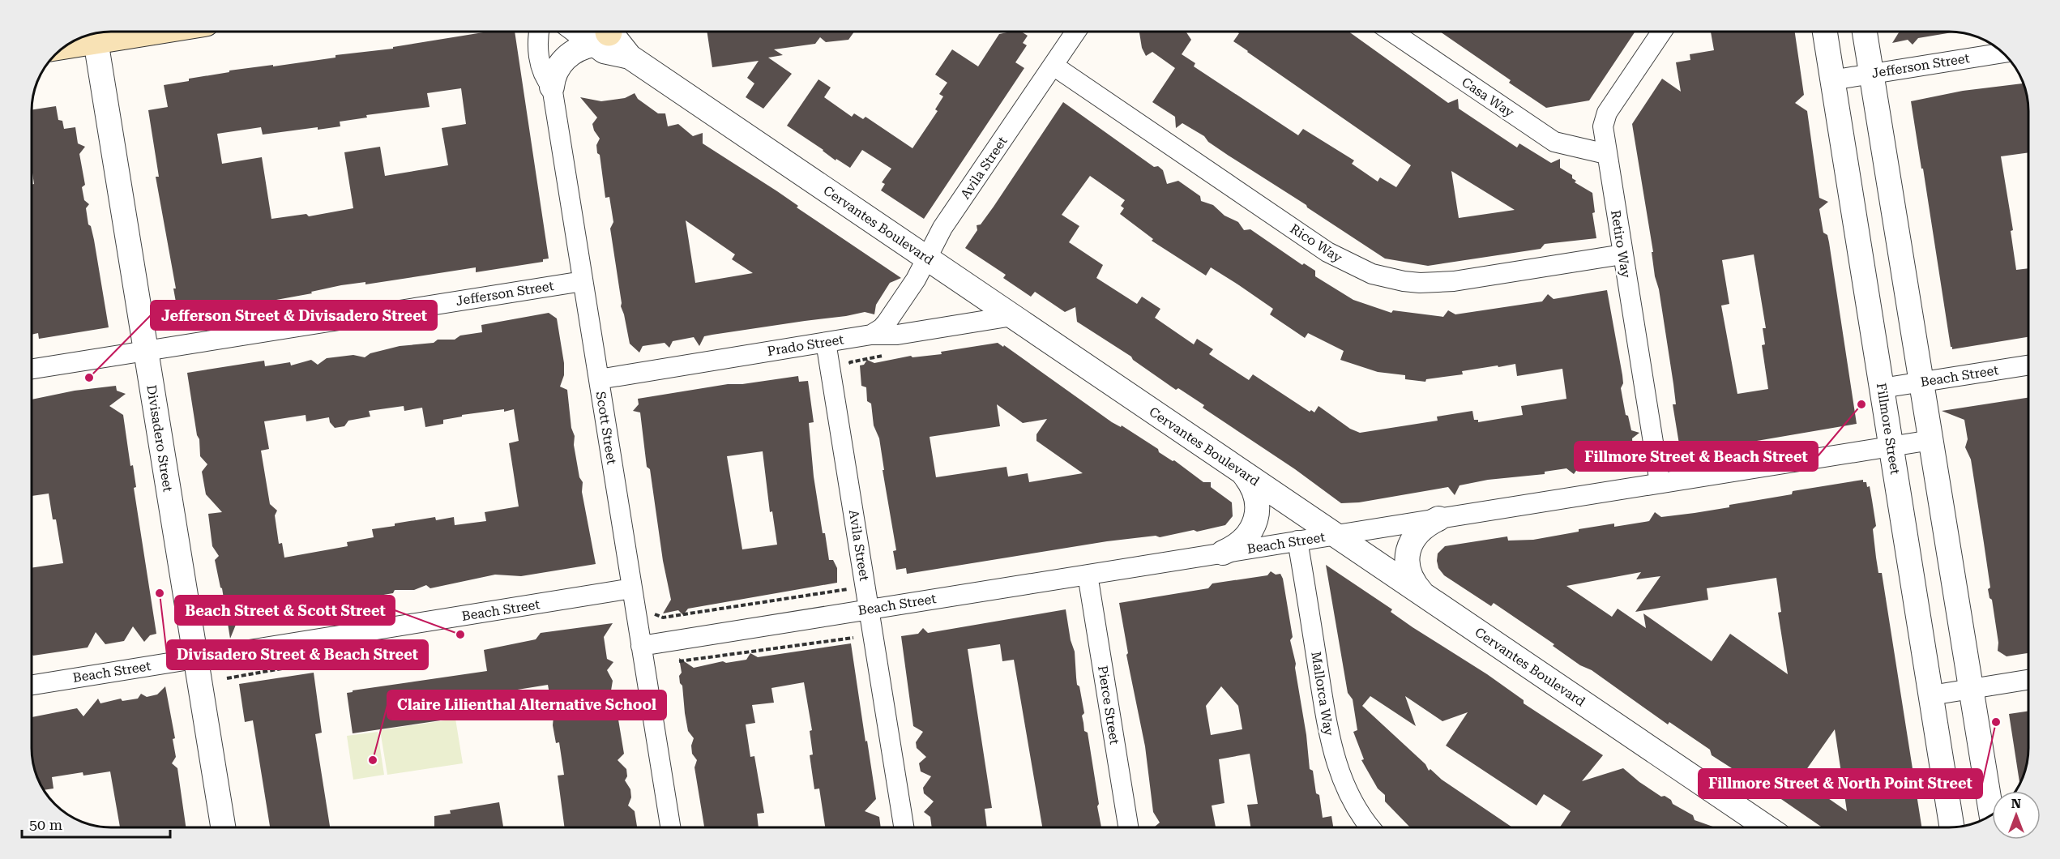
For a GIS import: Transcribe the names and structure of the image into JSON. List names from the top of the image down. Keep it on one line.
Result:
{"streets":{"street":["Jefferson Street","Casa Way","Avila Street","Cervantes Boulevard","Rico Way","Retiro Way","Prado Street","Beach Street","Scott Street","Fillmore Street","Divisadero Street","Mallorca Way","Pierce Street"]},"crossings":[["Jefferson Street","Scott Street"],["Jefferson Street","Fillmore Street"],["Jefferson Street","Divisadero Street"],["Casa Way","Retiro Way"],["Avila Street","Cervantes Boulevard"],["Avila Street","Rico Way"],["Avila Street","Prado Street"],["Avila Street","Beach Street"],["Cervantes Boulevard","Prado Street"],["Cervantes Boulevard","Beach Street"],["Rico Way","Retiro Way"],["Retiro Way","Beach Street"],["Prado Street","Scott Street"],["Beach Street","Scott Street"],["Beach Street","Fillmore Street"],["Beach Street","Divisadero Street"],["Beach Street","Mallorca Way"],["Beach Street","Pierce Street"]],"places":["Jefferson Street & Divisadero Street","Fillmore Street & Beach Street","Divisadero Street & Beach Street","Beach Street & Scott Street","Fillmore Street & North Point Street","Claire Lilienthal Alternative School"],"scale_bar":"50 m","north":"top"}
